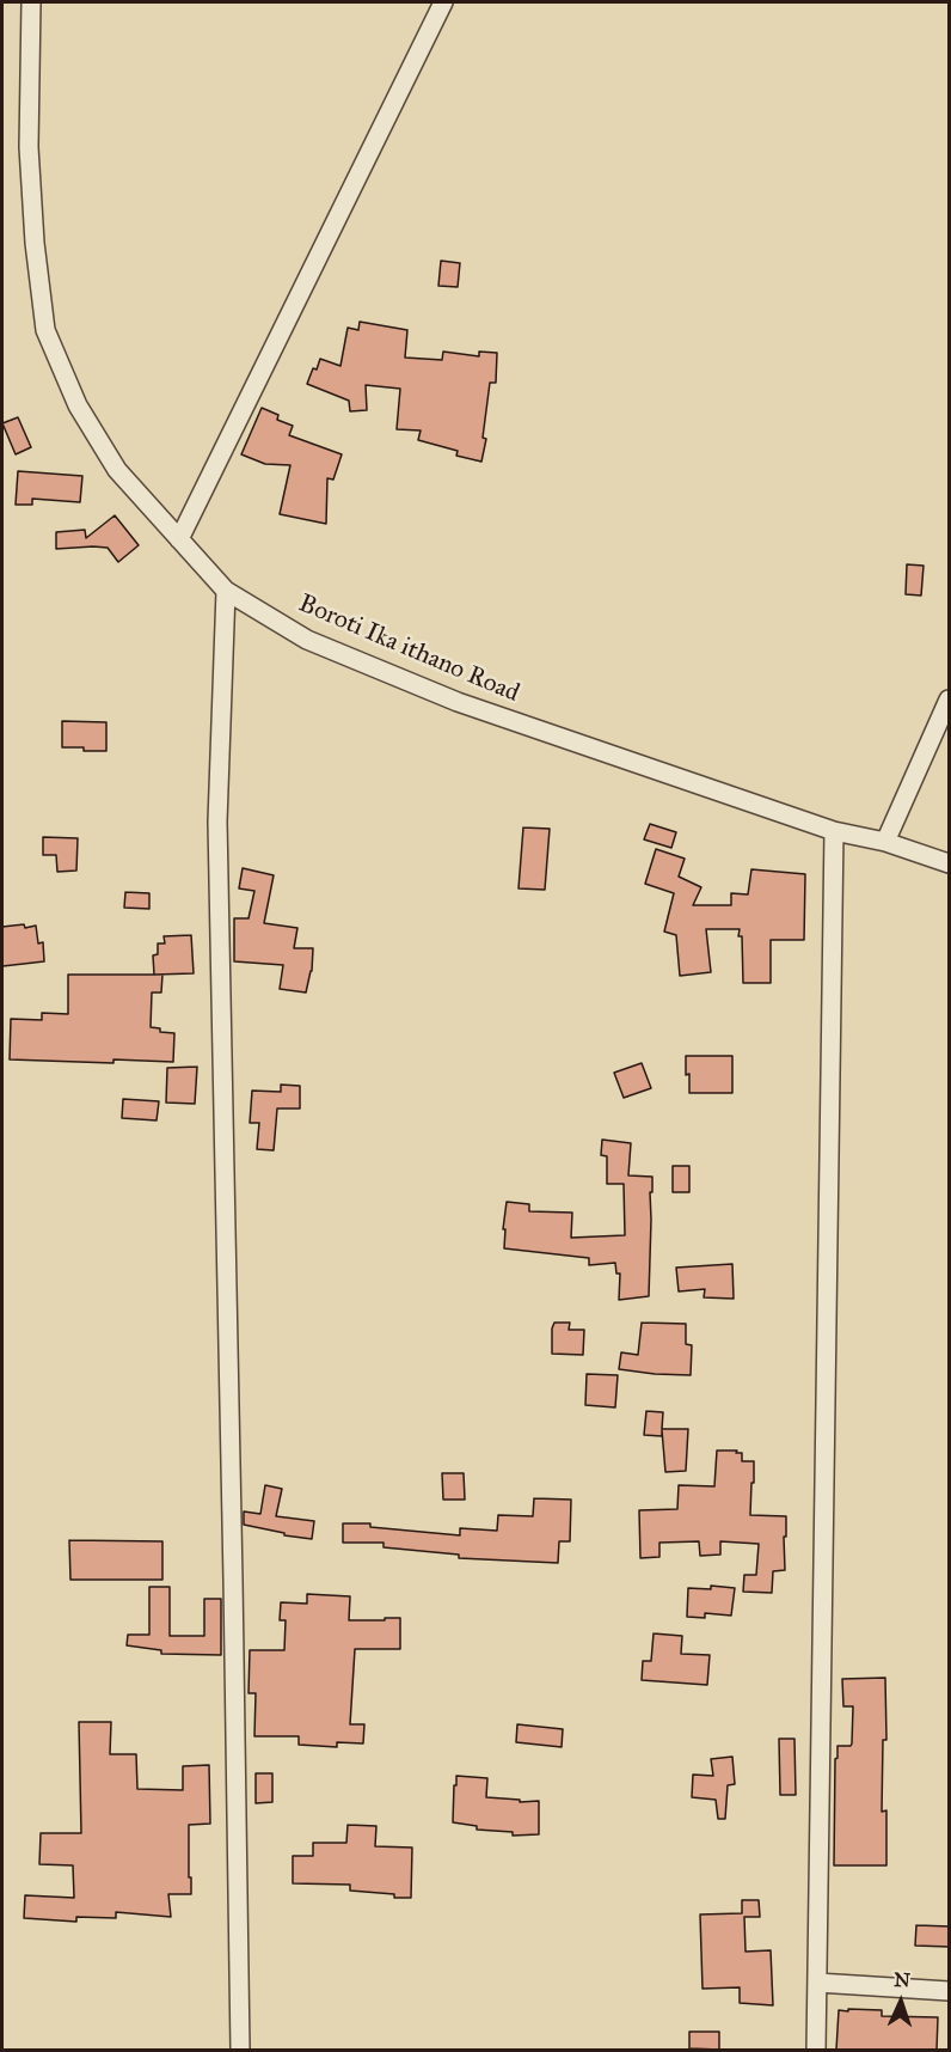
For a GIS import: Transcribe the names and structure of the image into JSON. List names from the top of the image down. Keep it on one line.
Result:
{"streets":{"street":["Boroti Ika ithano Road"]},"north":"top"}
